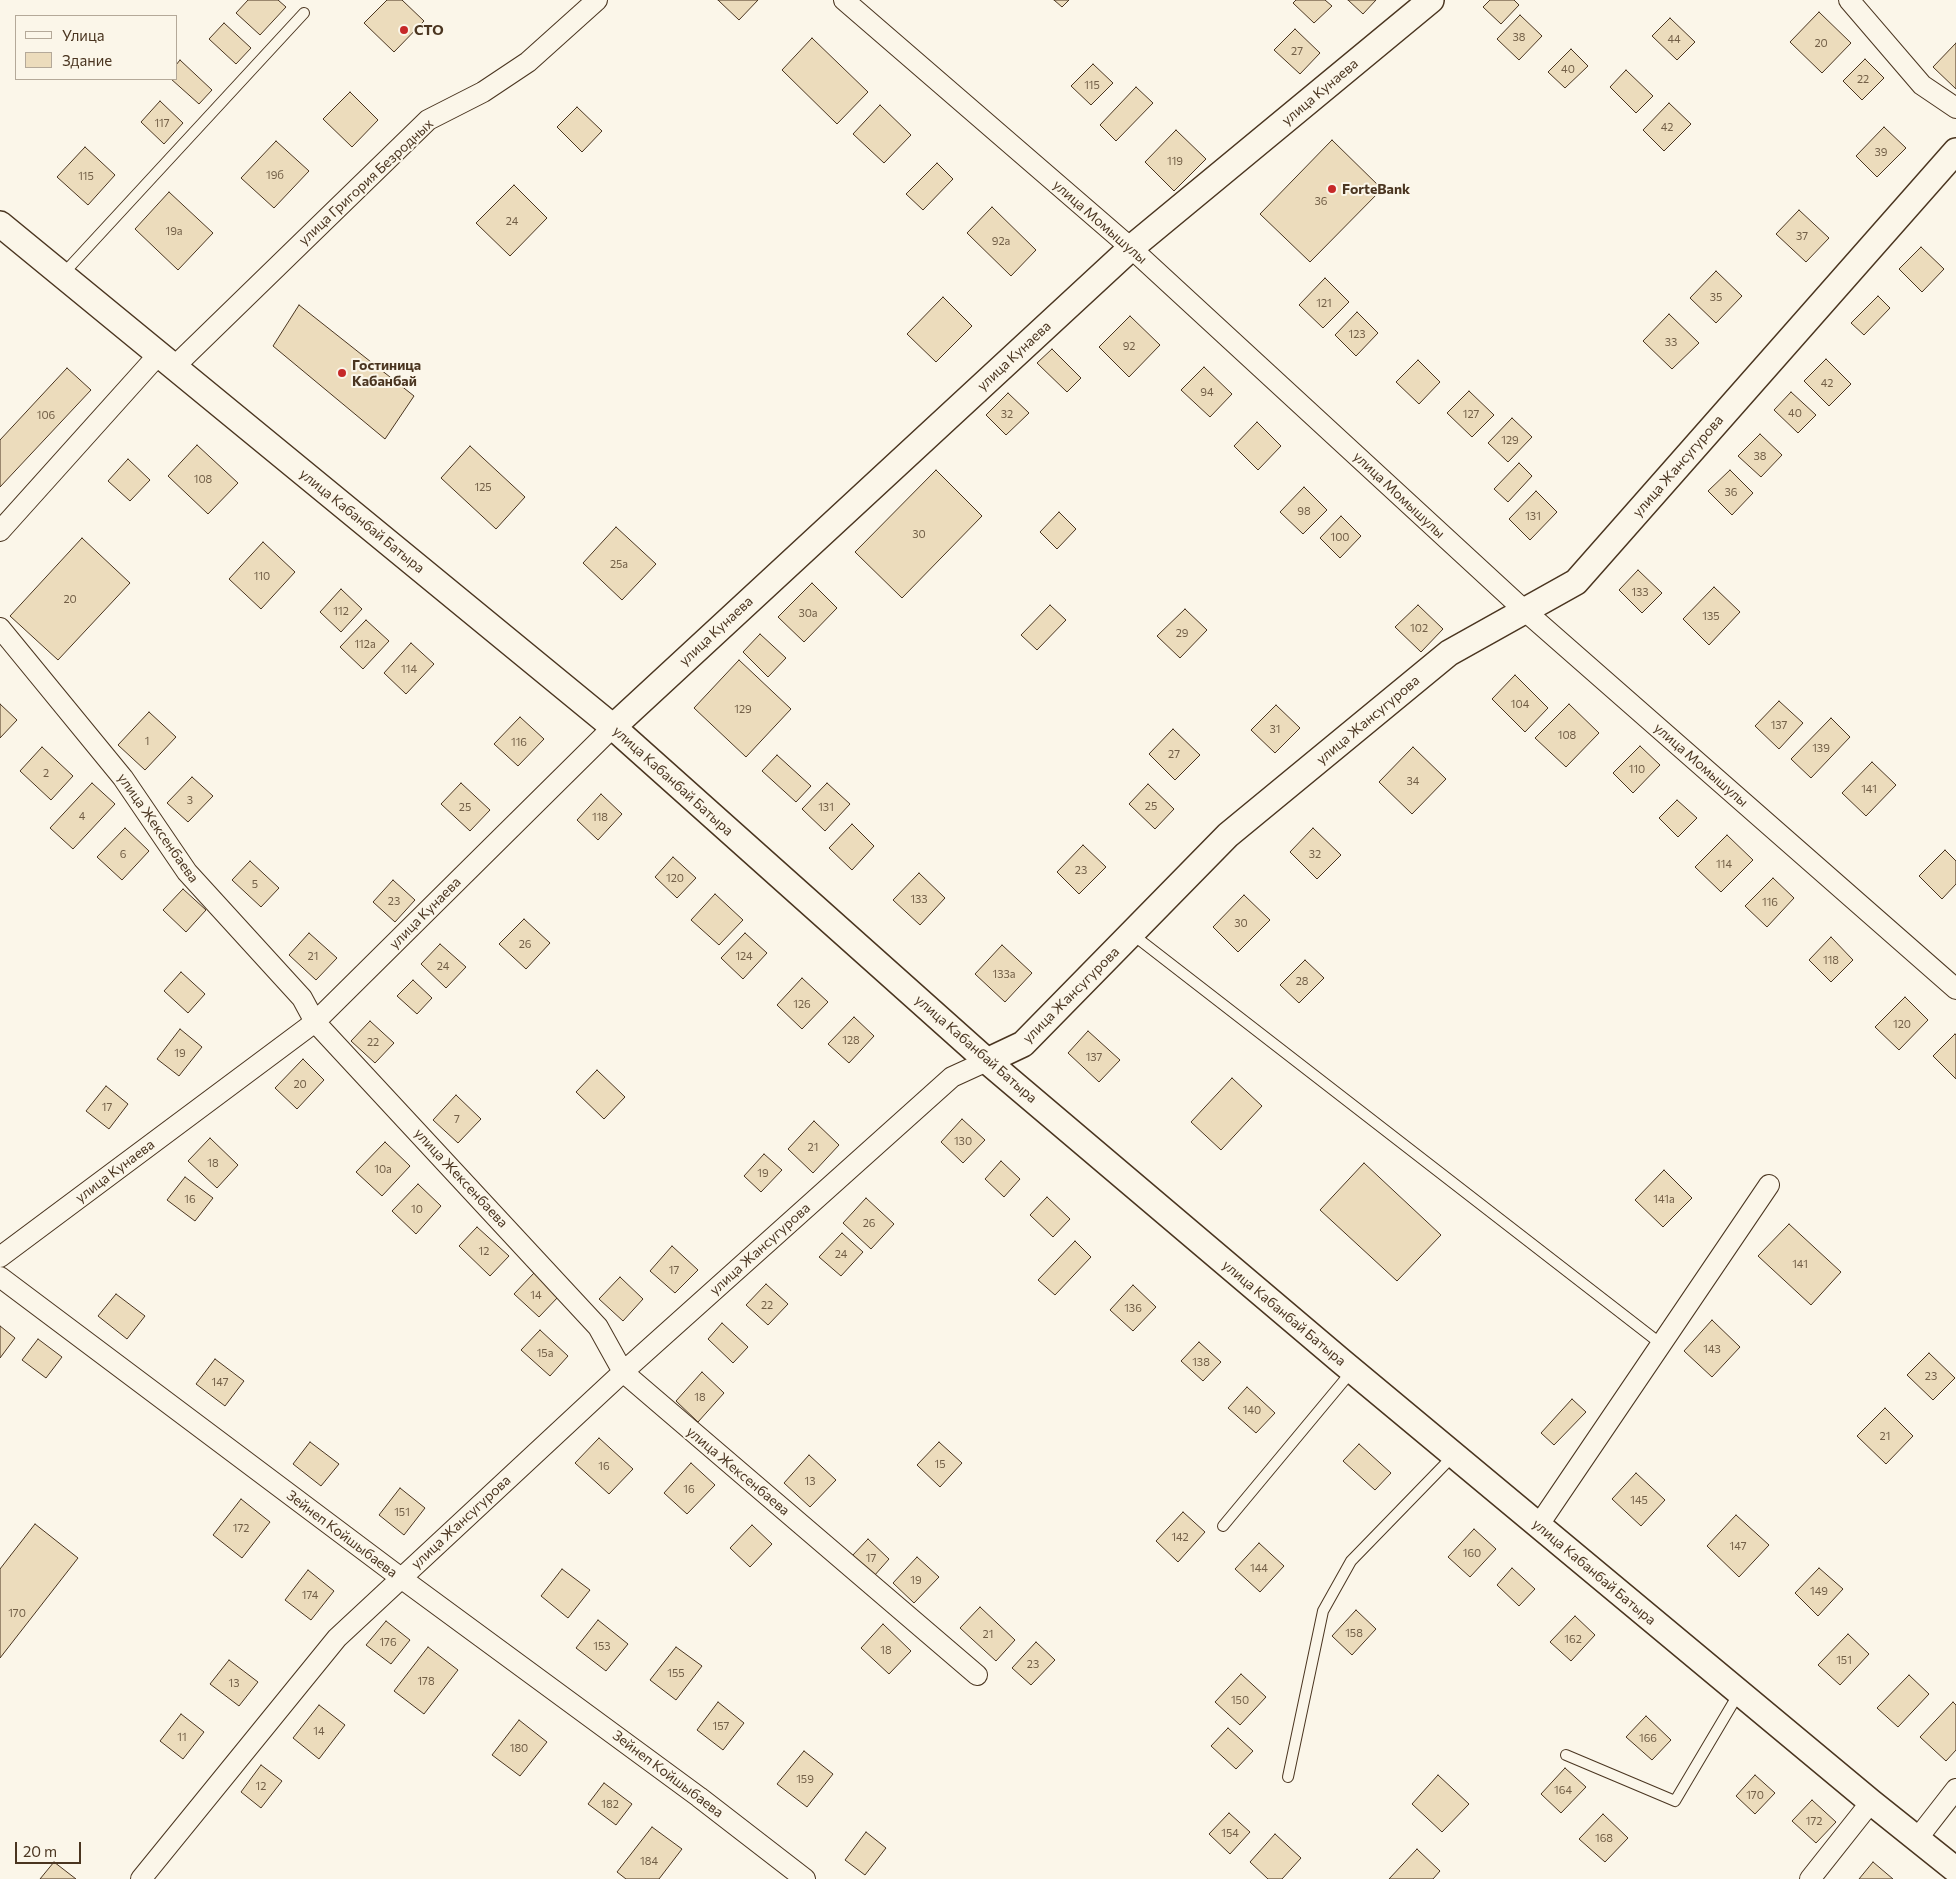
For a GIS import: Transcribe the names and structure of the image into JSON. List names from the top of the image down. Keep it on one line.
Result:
{"streets":{"street":["улица Кунаева","улица Григория Безродных","улица Момышулы","улица Жансугурова","улица Кабанбай Батыра","улица Жексенбаева","Зейнеп Койшыбаева"]},"crossings":[["улица Кунаева","улица Момышулы"],["улица Кунаева","улица Кабанбай Батыра"],["улица Кунаева","улица Жексенбаева"],["улица Григория Безродных","улица Кабанбай Батыра"],["улица Момышулы","улица Жансугурова"],["улица Жансугурова","улица Кабанбай Батыра"],["улица Жансугурова","улица Жексенбаева"],["улица Жансугурова","Зейнеп Койшыбаева"]],"places":["СТО","ForteBank","Гостиница Кабанбай"],"house_numbers":["38","44","20","27","40","22","115","117","42","39","119","19б","115","36","24","19а","37","92а","35","121","123","33","92","42","94","40","32","127","106","129","38","108","125","36","98","131","30","100","25а","110","133","20","112","30а","135","102","29","112а","114","104","129","137","31","108","1","116","139","27","110","2","34","141","3","25","25","131","4","118","6","32","114","23","120","5","133","23","116","30","26","21","124","118","24","133а","28","126","120","128","22","19","137","20","17","7","130","21","18","10а","19","16","141а","10","26","12","24","141","17","14","22","136","143","15а","138","23","147","18","140","21","15","16","13","16","145","151","172","142","147","160","17","144","19","149","174","170","158","21","162","176","153","18","151","23","155","178","13","150","157","14","11","166","180","159","12","164","170","182","172","154","168","184"],"legend":["Улица","Здание"],"scale_bar":"20 m"}
